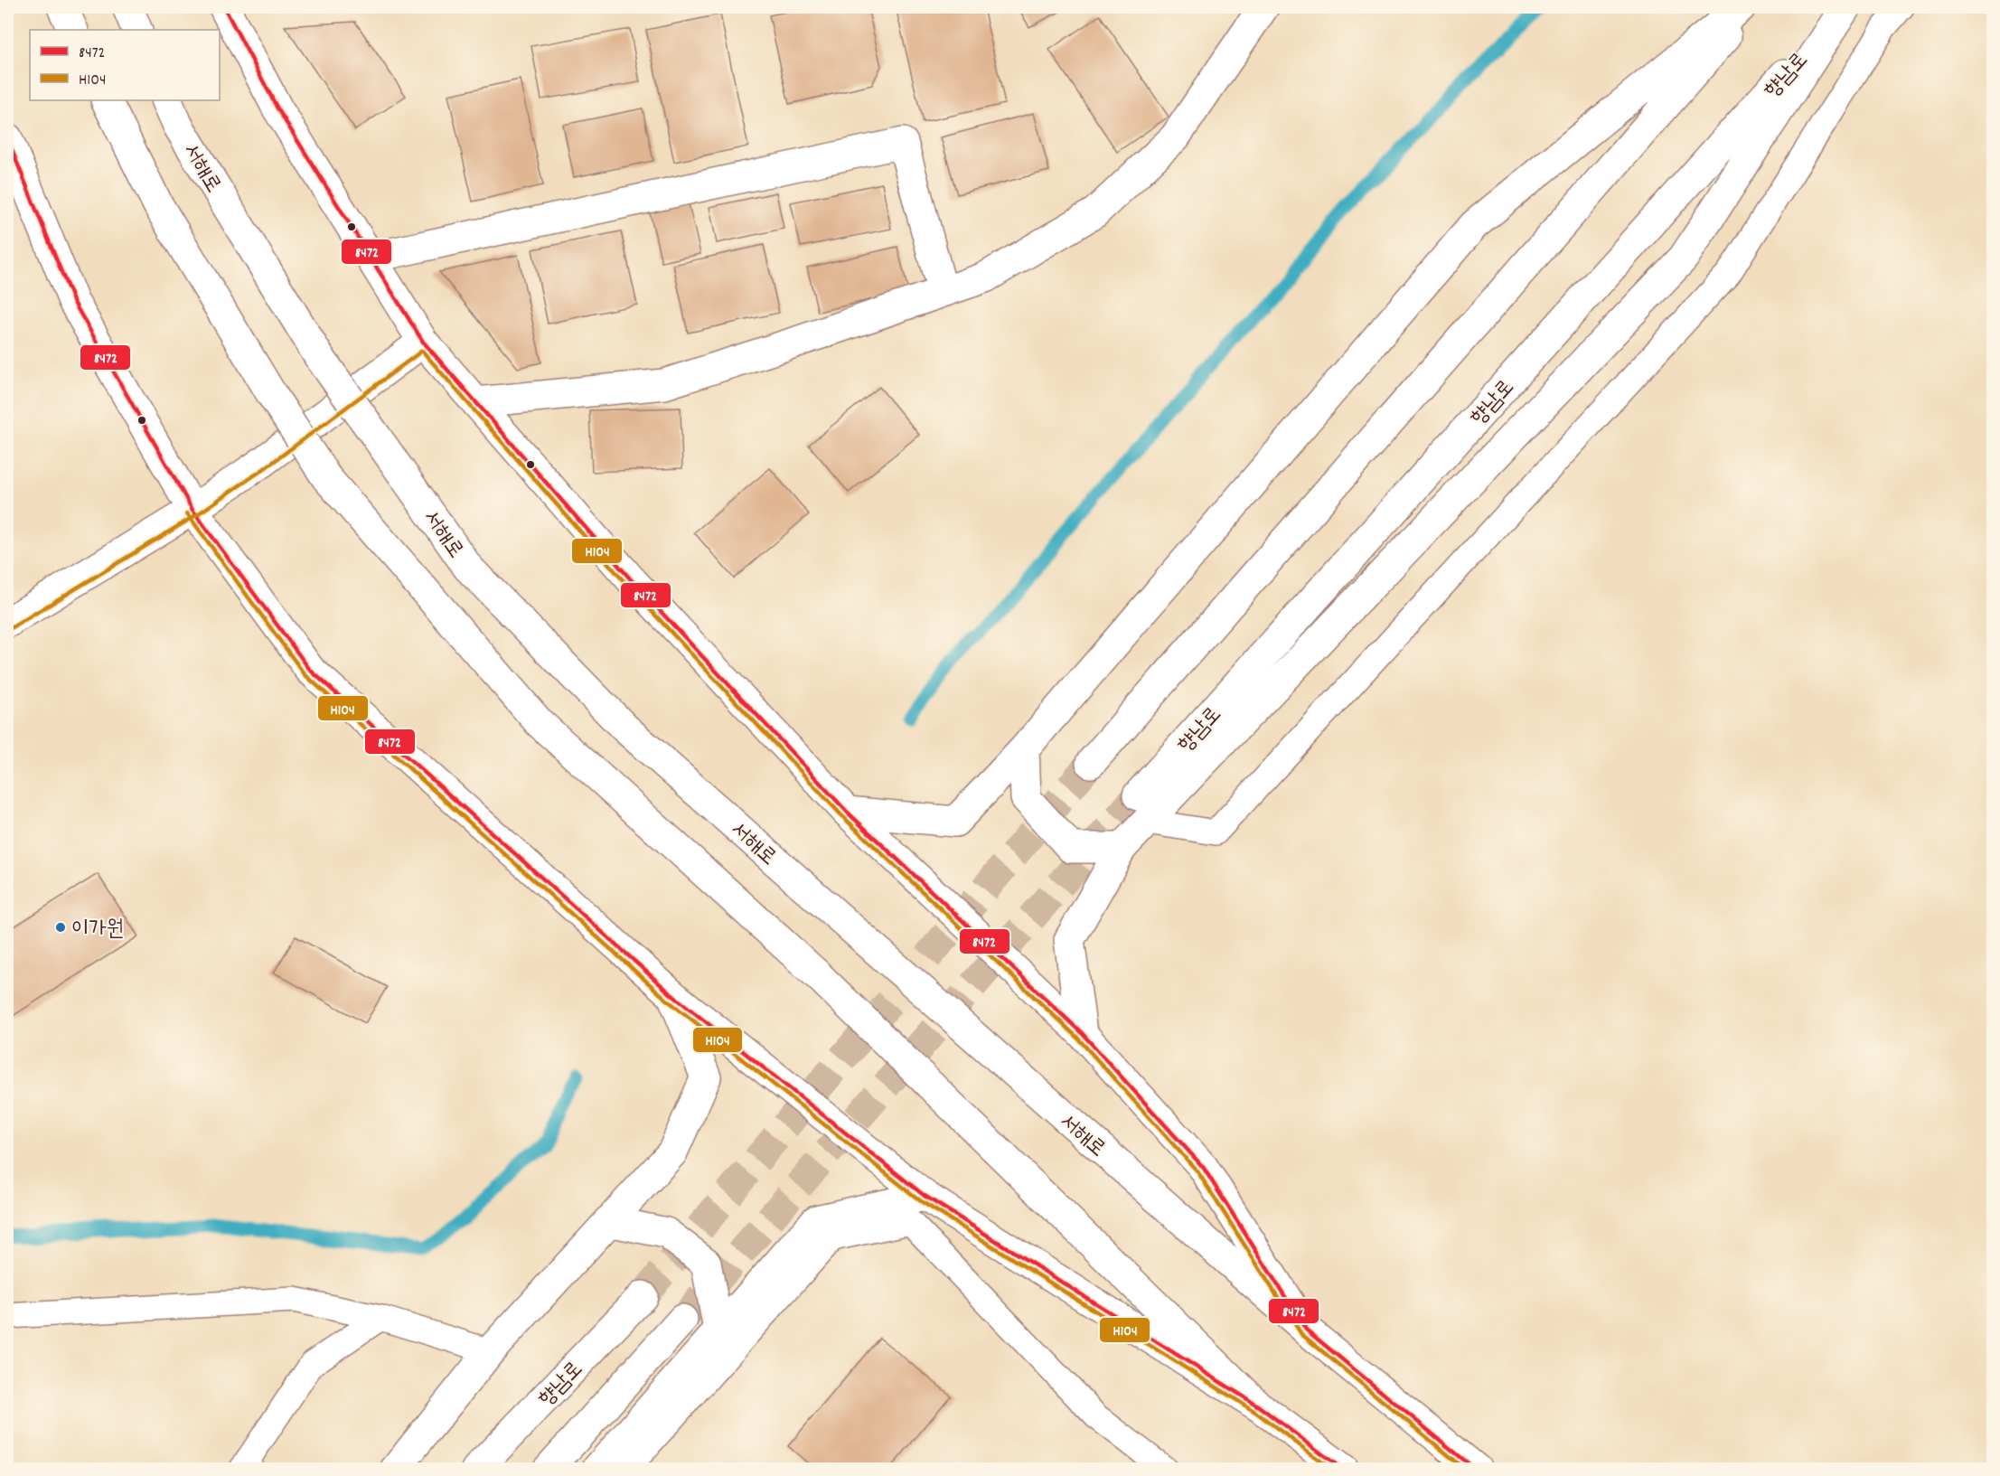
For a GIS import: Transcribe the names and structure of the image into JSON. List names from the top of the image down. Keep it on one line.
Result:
{"streets":{"main road":["향남로","서해로"]},"places":["이가원"],"lines":["transit line 8472","transit line H104"],"legend":["8472","H104"]}
